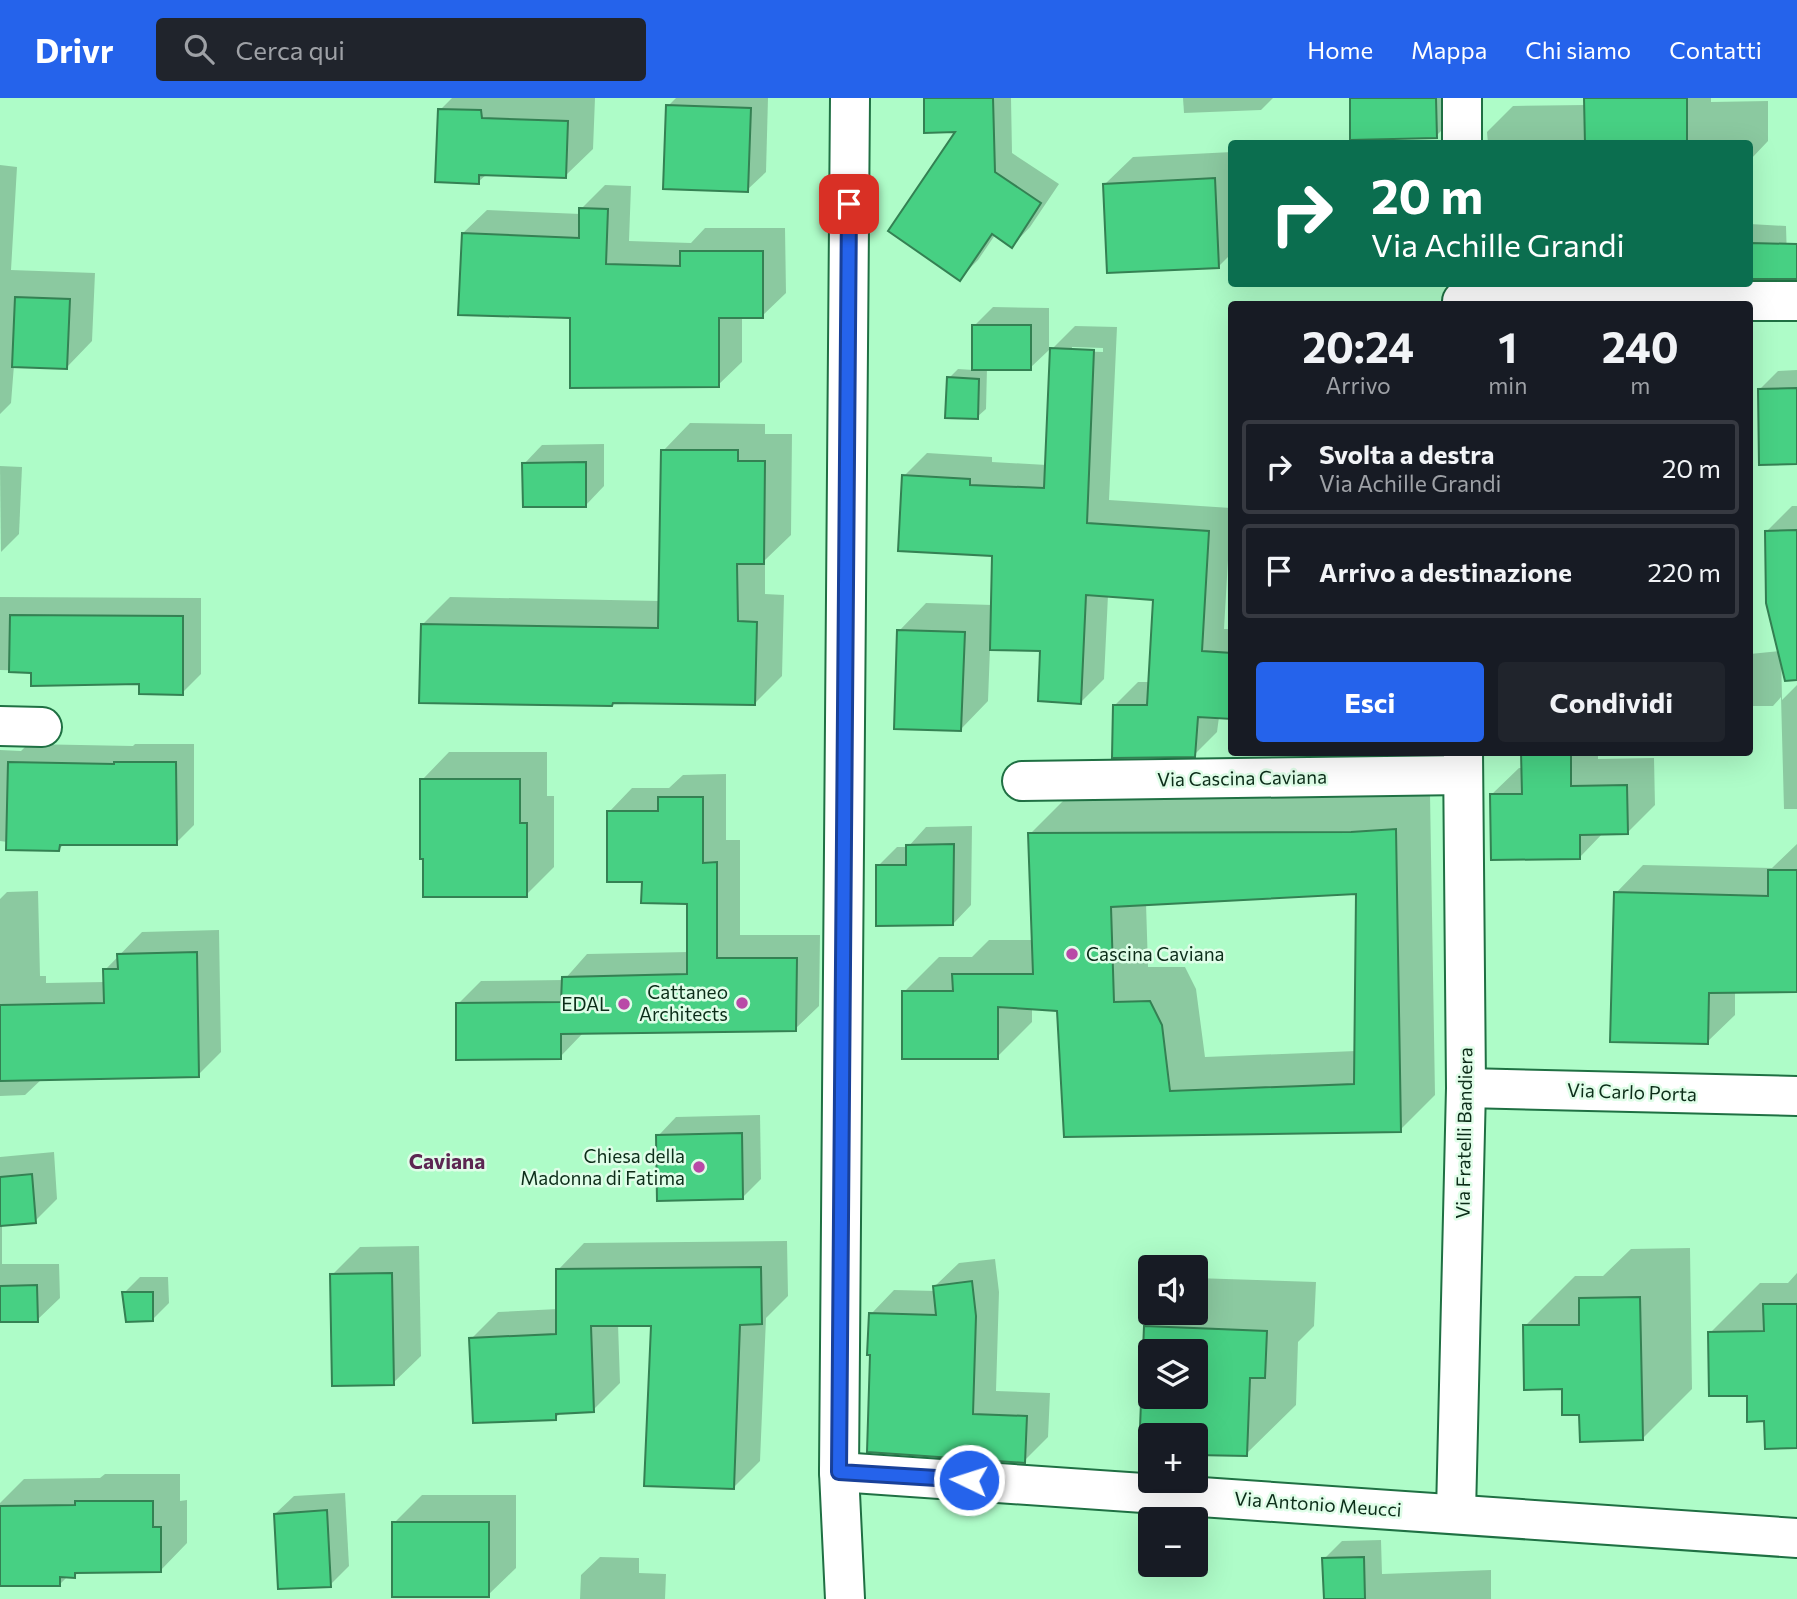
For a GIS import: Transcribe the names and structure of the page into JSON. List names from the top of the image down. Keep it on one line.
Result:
{"streets":{"street":["Via Cascina Caviana","Via Carlo Porta","Via Fratelli Bandiera","Via Antonio Meucci"]},"crossings":[["Via Cascina Caviana","Via Fratelli Bandiera"],["Via Carlo Porta","Via Fratelli Bandiera"],["Via Fratelli Bandiera","Via Antonio Meucci"]],"districts":["Caviana"],"places":["Cascina Caviana","Cattaneo Architects","EDAL","Chiesa della Madonna di Fatima"],"page":{"header":"Drivr","search":"Cerca qui","nav":["Home","Mappa","Chi siamo","Contatti"],"turn":["20 m","Via Achille Grandi"],"eta":["20:24","Arrivo","1","min","240","m"],"list":[{"name":"Svolta a destra","note":"Via Achille Grandi","value":"20 m"},{"name":"Arrivo a destinazione","value":"220 m"}],"buttons":["Esci","Condividi"],"map_buttons":["+","−"]}}
